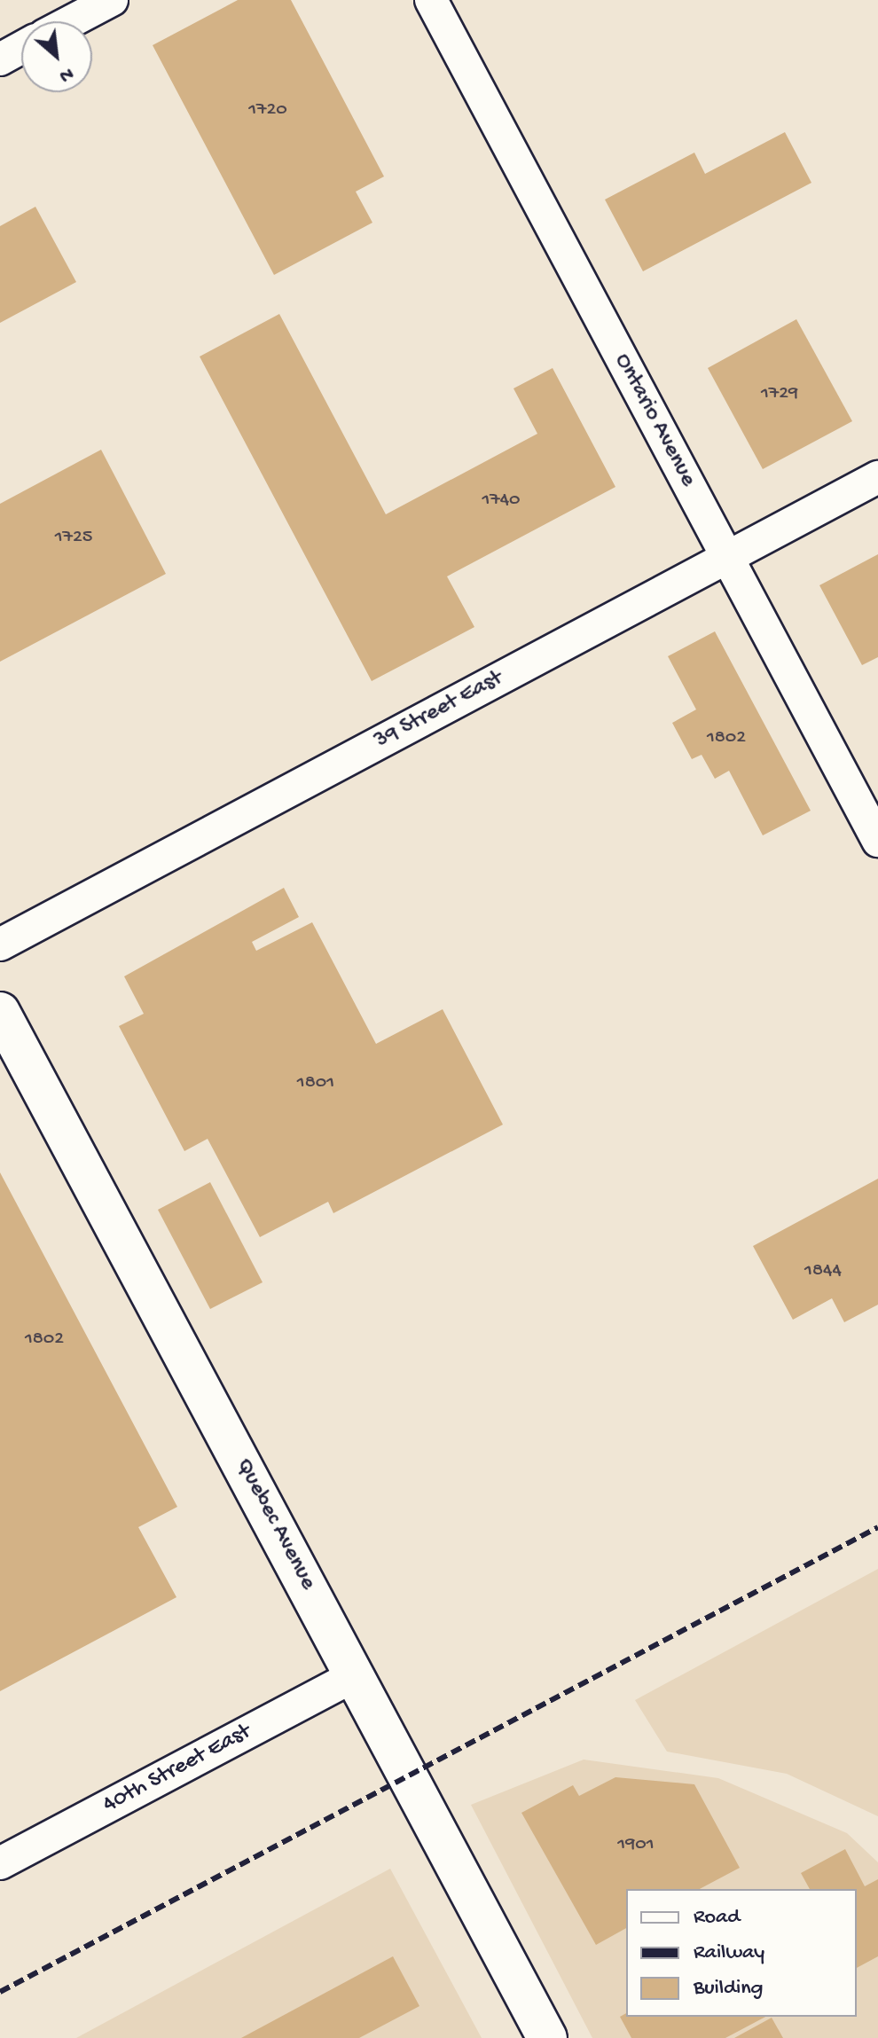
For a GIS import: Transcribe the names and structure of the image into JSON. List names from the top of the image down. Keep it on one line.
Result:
{"streets":{"street":["Ontario Avenue","39 Street East","Quebec Avenue","40th Street East"]},"crossings":[["Ontario Avenue","39 Street East"],["Quebec Avenue","40th Street East"]],"house_numbers":["1720","1729","1740","1725","1802","1801","1844","1802","1901"],"legend":["Road","Railway","Building"],"north":"bottom right"}
